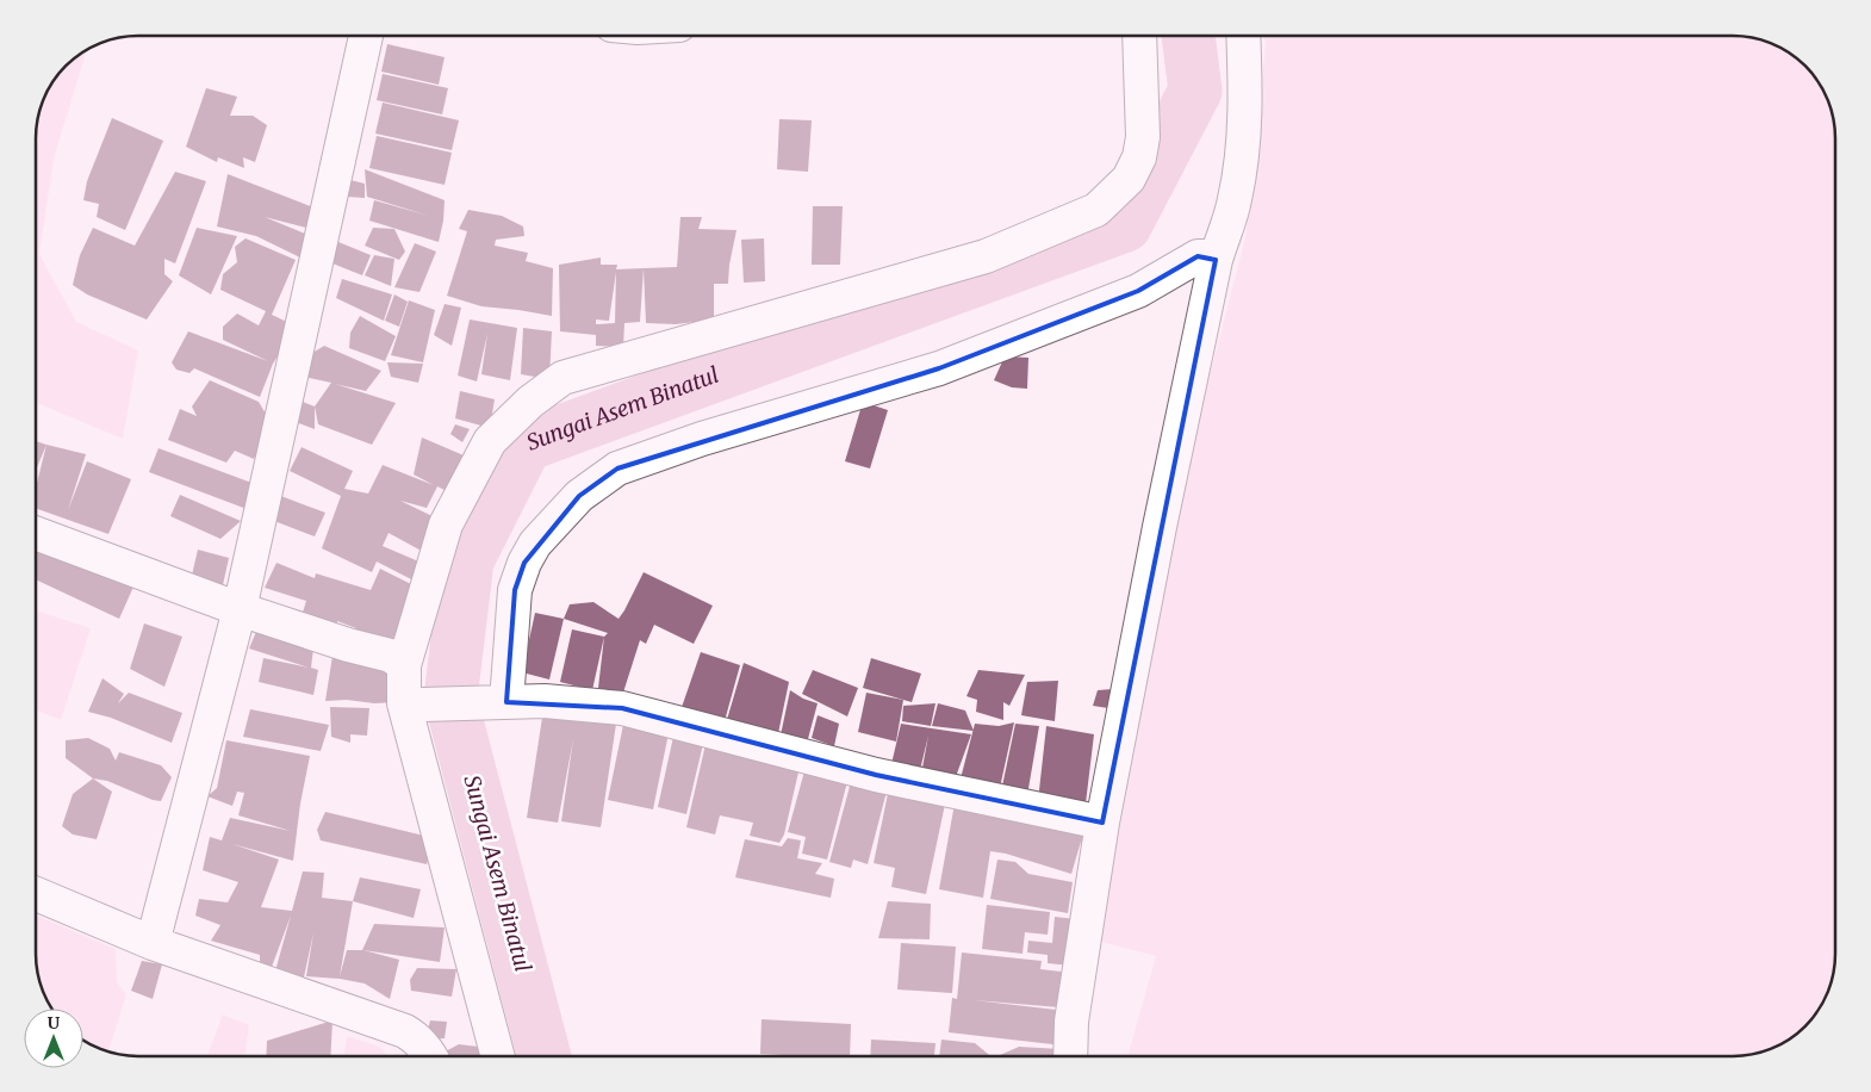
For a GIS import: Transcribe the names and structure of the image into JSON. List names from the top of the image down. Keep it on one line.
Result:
{"water":["Sungai Asem Binatul"],"north":"top"}
